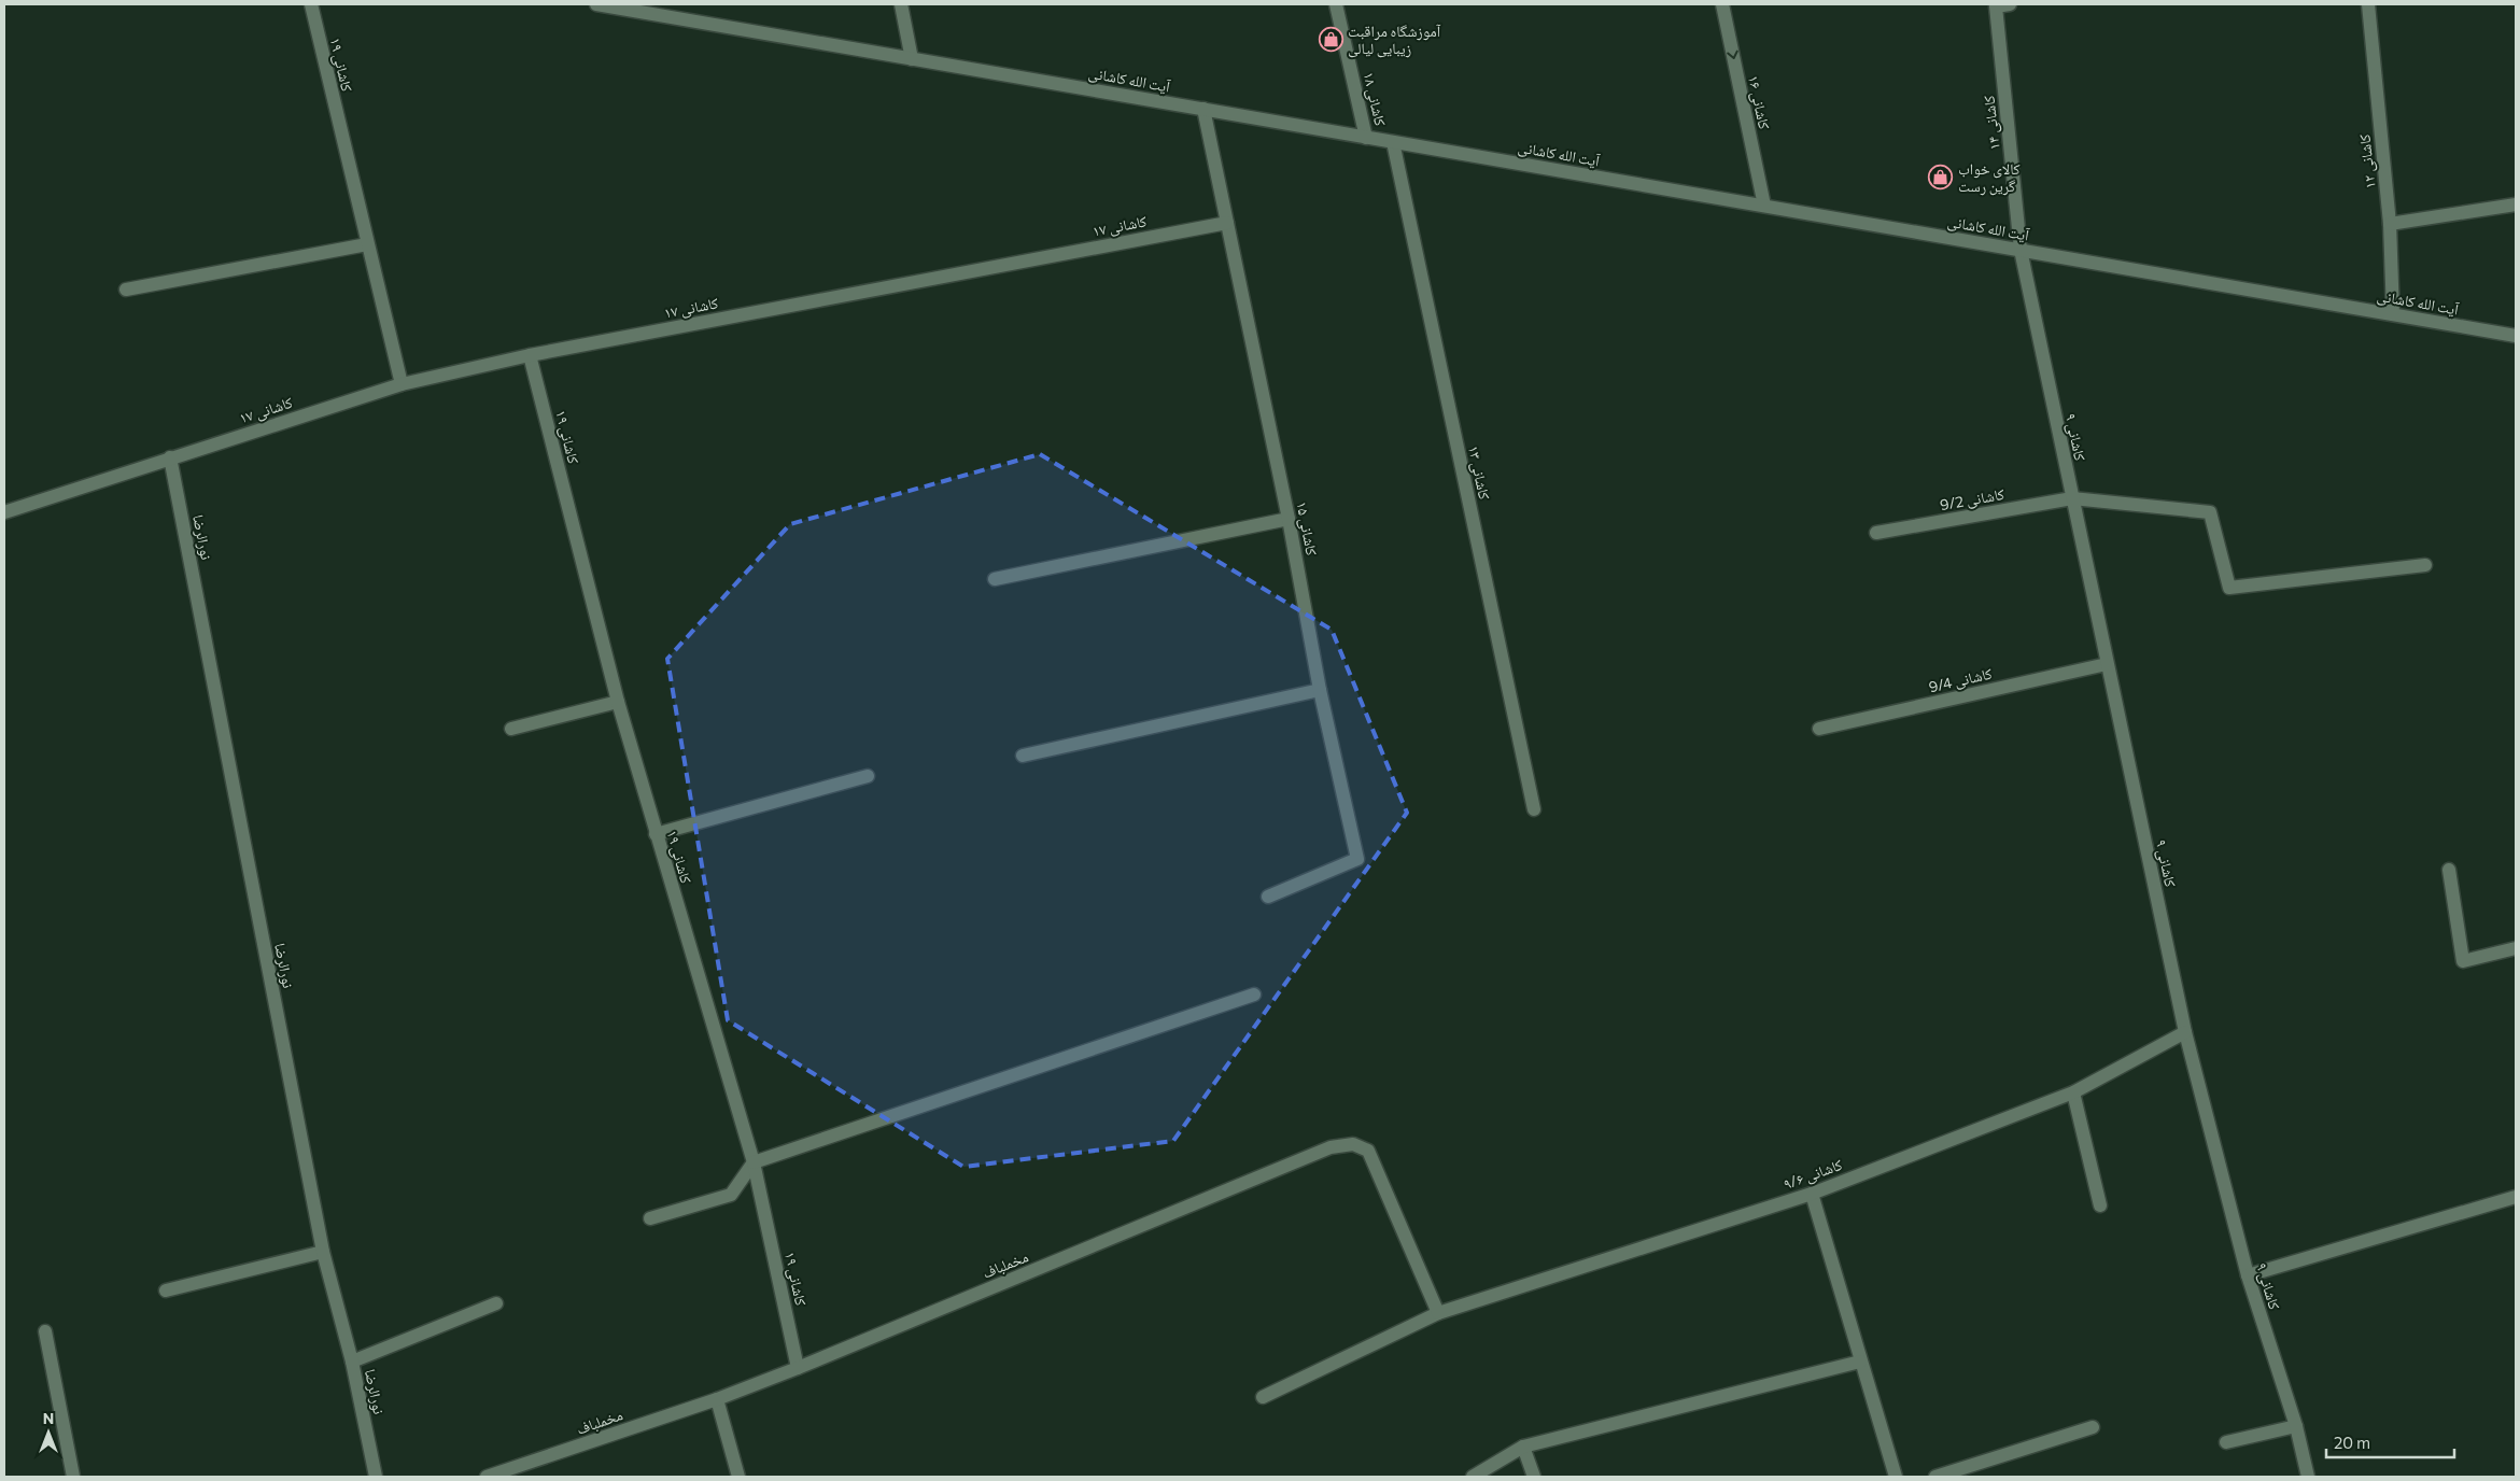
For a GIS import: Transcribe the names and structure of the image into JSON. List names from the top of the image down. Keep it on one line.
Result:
{"streets":{"street":["کاشانی ۱۹","آیت الله کاشانی","کاشانی ۱۸","کاشانی ۱۶","کاشانی ۱۴","کاشانی ۱۲","کاشانی ۱۷","کاشانی ۹","کاشانی ۱۳","کاشانی 9/2","کاشانی ۱۵","نورالرضا","کاشانی 9/4","کاشانی ۹/۶","مخملباف"]},"crossings":[["کاشانی ۱۹","کاشانی ۱۷"],["کاشانی ۱۹","مخملباف"],["آیت الله کاشانی","کاشانی ۱۸"],["آیت الله کاشانی","کاشانی ۱۶"],["آیت الله کاشانی","کاشانی ۱۴"],["آیت الله کاشانی","کاشانی ۱۲"],["آیت الله کاشانی","کاشانی ۹"],["آیت الله کاشانی","کاشانی ۱۳"],["آیت الله کاشانی","کاشانی ۱۵"],["کاشانی ۱۴","کاشانی ۹"],["کاشانی ۱۷","کاشانی ۱۵"],["کاشانی ۱۷","نورالرضا"],["کاشانی ۹","کاشانی 9/2"],["کاشانی ۹","کاشانی 9/4"],["کاشانی ۹","کاشانی ۹/۶"],["کاشانی ۹/۶","مخملباف"]],"one_way":["کاشانی ۱۶"],"places":{"shop":["آموزشگاه مراقبت زیبایی لیالی","کالای خواب گرین رست"]},"scale_bar":"20 m","north":"top"}
